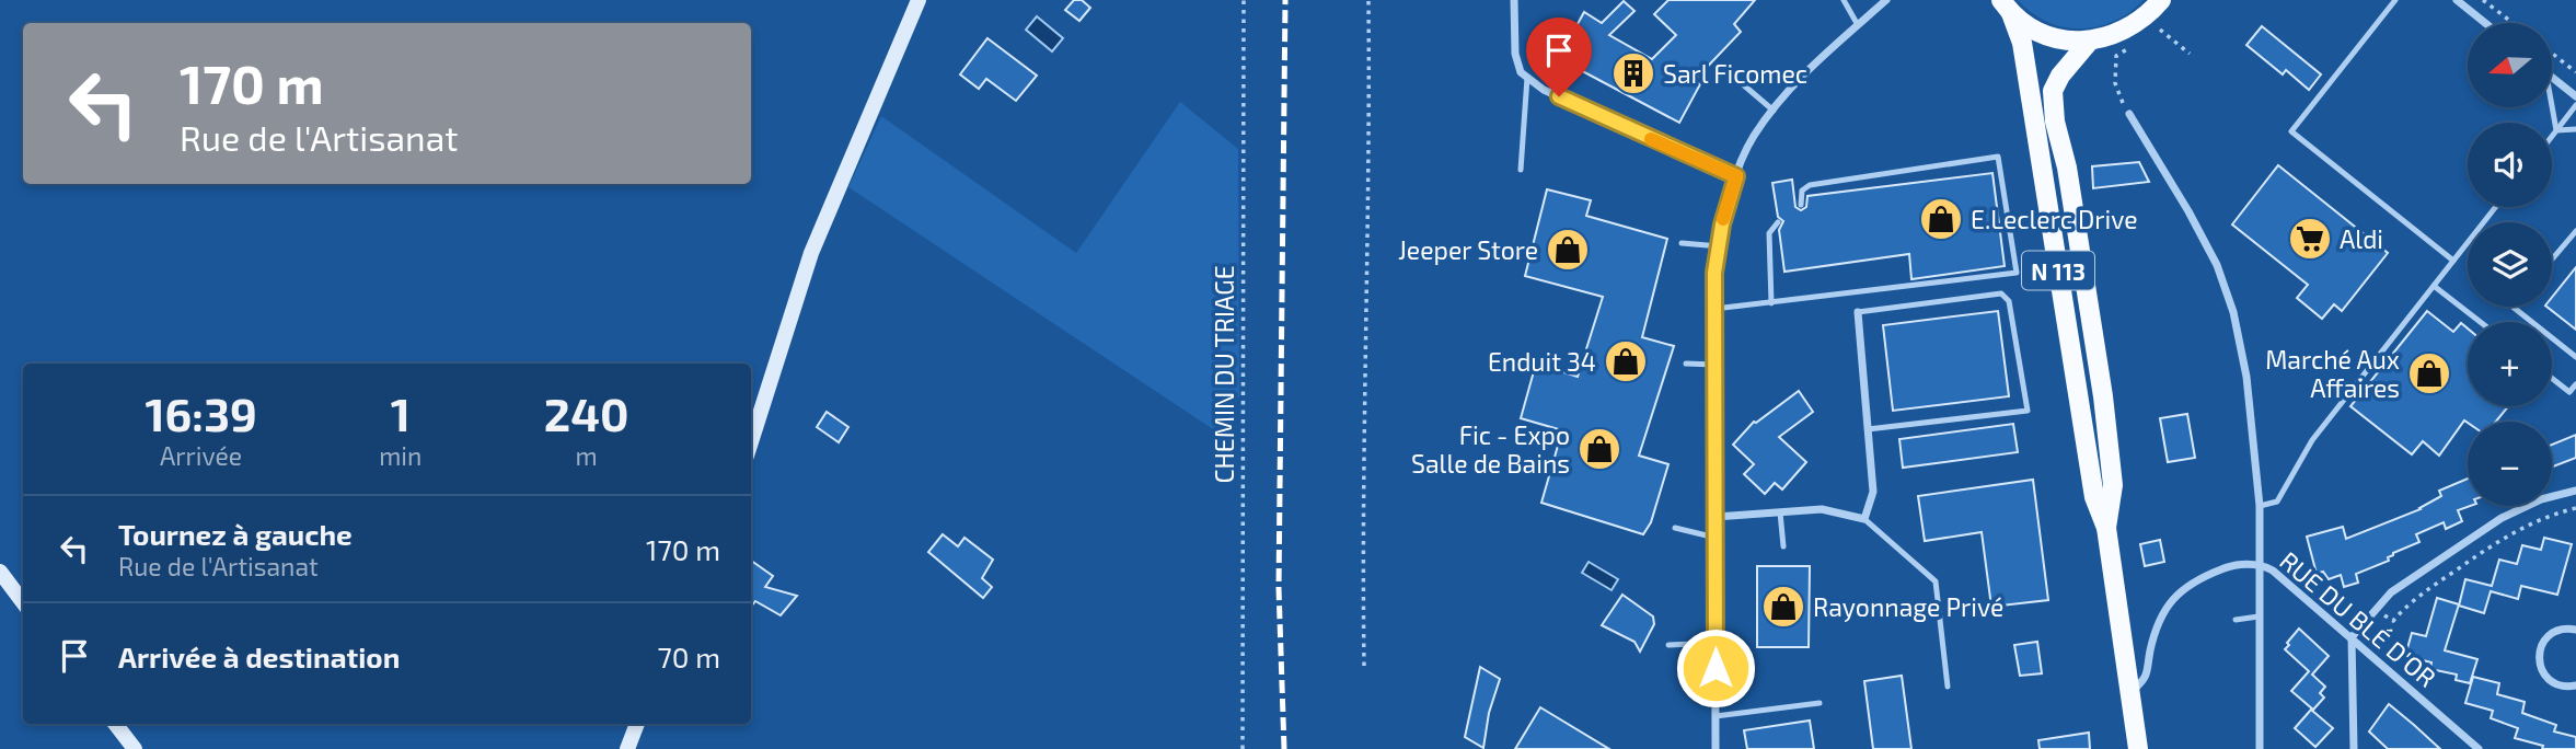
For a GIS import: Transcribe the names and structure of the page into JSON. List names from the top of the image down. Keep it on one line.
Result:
{"streets":{"main road":["N 113"],"street":["RUE DU BLÉ D'OR"],"path":["CHEMIN DU TRIAGE"]},"crossings":[["N 113","RUE DU BLÉ D'OR"]],"places":{"building":["Sarl Ficomec"],"shop":["E.Leclerc Drive","Jeeper Store","Enduit 34","Marché Aux Affaires","Fic - Expo Salle de Bains","Rayonnage Privé"],"supermarket":["Aldi"]},"north":"left","page":{"map_buttons":["+","−"],"turn":["170 m","Rue de l'Artisanat"],"eta":["16:39","Arrivée","1","min","240","m"],"list":[{"name":"Tournez à gauche","note":"Rue de l'Artisanat","value":"170 m"},{"name":"Arrivée à destination","value":"70 m"}]}}
